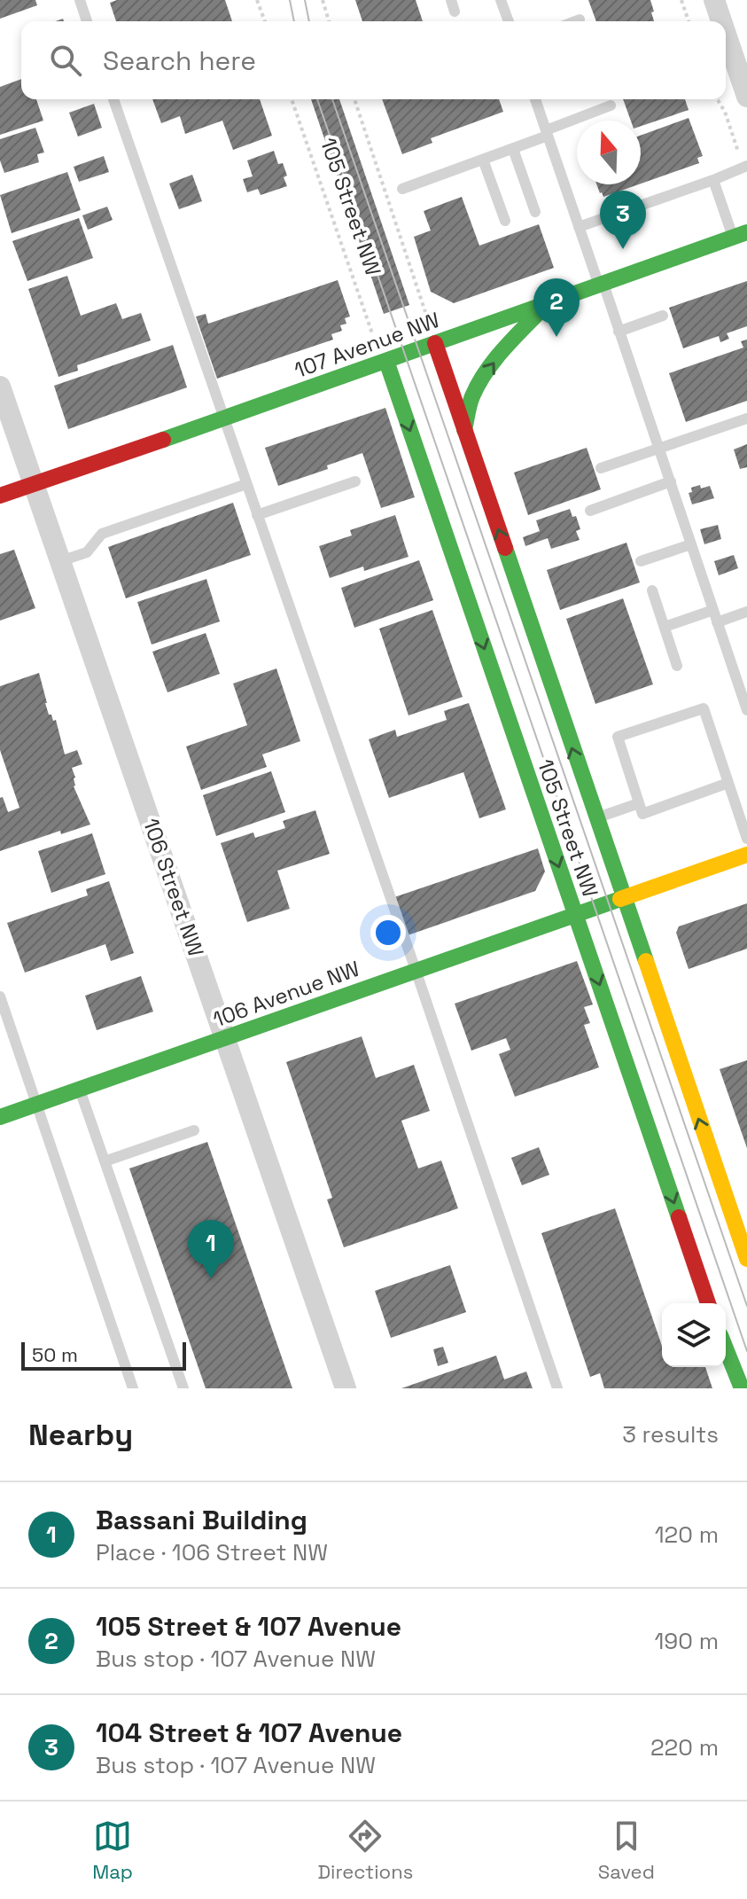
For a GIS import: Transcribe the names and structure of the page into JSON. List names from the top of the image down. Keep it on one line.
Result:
{"streets":{"street":["105 Street NW","107 Avenue NW","106 Street NW","106 Avenue NW"]},"crossings":[["105 Street NW","107 Avenue NW"],["105 Street NW","106 Avenue NW"],["107 Avenue NW","106 Street NW"],["106 Street NW","106 Avenue NW"]],"scale_bar":"50 m","north":"top","page":{"search":"Search here","pins":["3","2","1"],"scale":"50 m","heading":["Nearby","3 results"],"list":[{"mark":"1","name":"Bassani Building","note":"Place · 106 Street NW","value":"120 m"},{"mark":"2","name":"105 Street & 107 Avenue","note":"Bus stop · 107 Avenue NW","value":"190 m"},{"mark":"3","name":"104 Street & 107 Avenue","note":"Bus stop · 107 Avenue NW","value":"220 m"}],"nav":["Map","Directions","Saved"]}}
